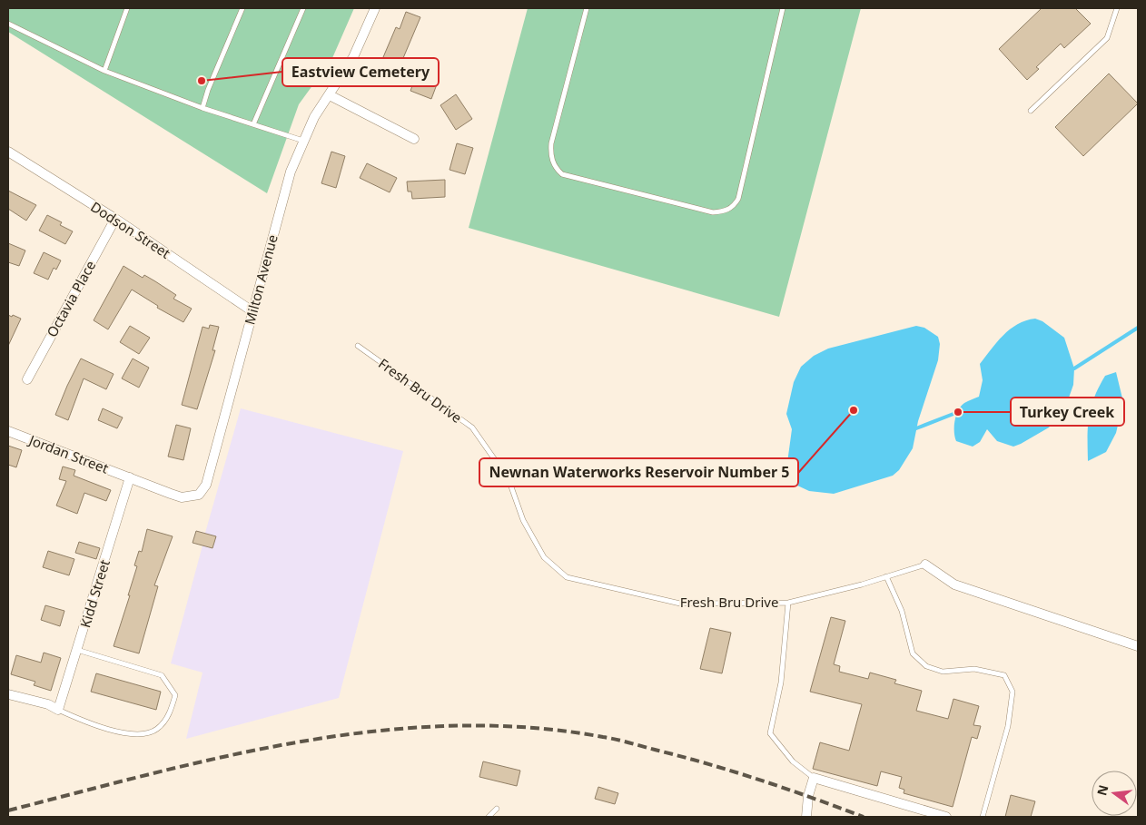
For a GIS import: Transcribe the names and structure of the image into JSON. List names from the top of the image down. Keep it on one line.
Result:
{"streets":{"street":["Dodson Street","Milton Avenue","Octavia Place","Fresh Bru Drive","Jordan Street","Kidd Street"]},"crossings":[["Dodson Street","Milton Avenue"],["Dodson Street","Octavia Place"],["Milton Avenue","Jordan Street"],["Milton Avenue","Kidd Street"],["Jordan Street","Kidd Street"]],"places":["Eastview Cemetery","Newnan Waterworks Reservoir Number 5","Turkey Creek"],"north":"left"}
